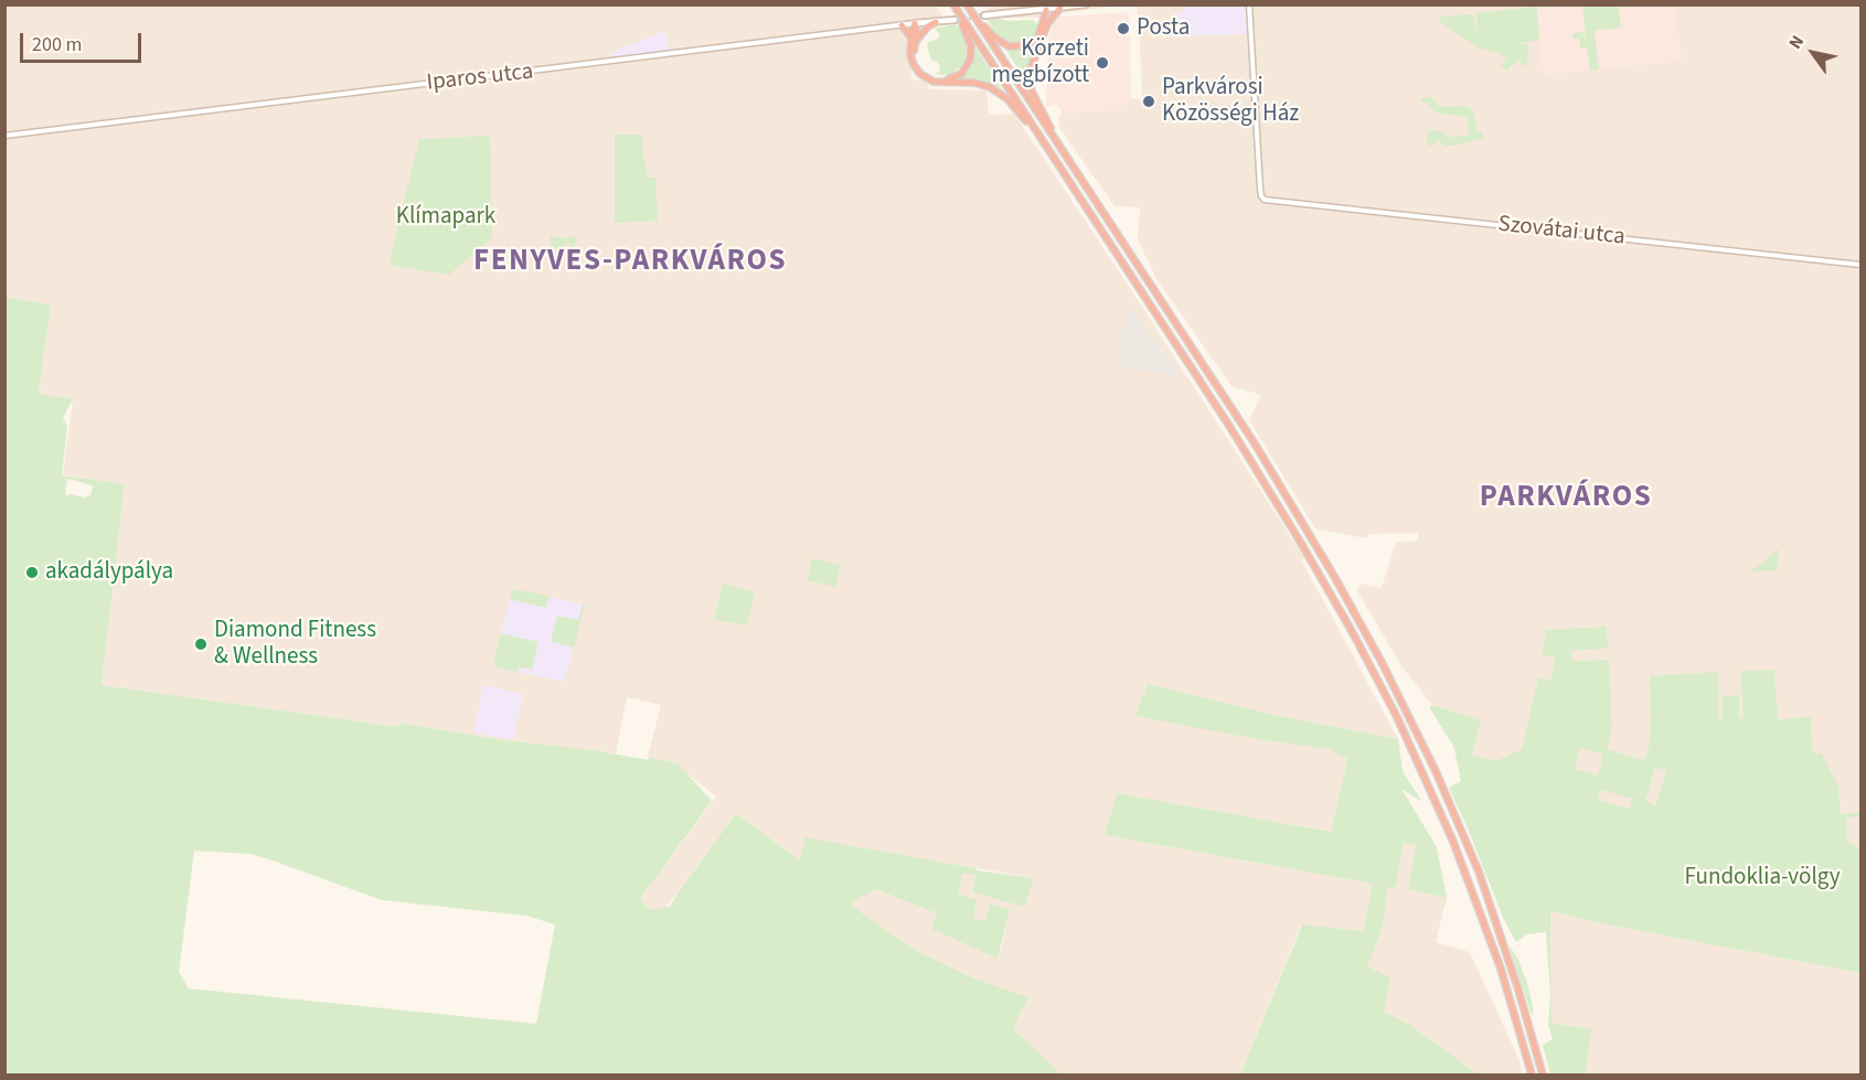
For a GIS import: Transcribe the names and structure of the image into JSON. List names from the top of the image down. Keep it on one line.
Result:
{"streets":{"main road":["Iparos utca"],"street":["Szovátai utca"]},"districts":["FENYVES-PARKVÁROS","PARKVÁROS"],"parks":["Klímapark","Fundoklia-völgy"],"places":["Posta","Körzeti megbízott","Parkvárosi Közösségi Ház","akadálypálya","Diamond Fitness & Wellness"],"scale_bar":"200 m","north":"top left"}
